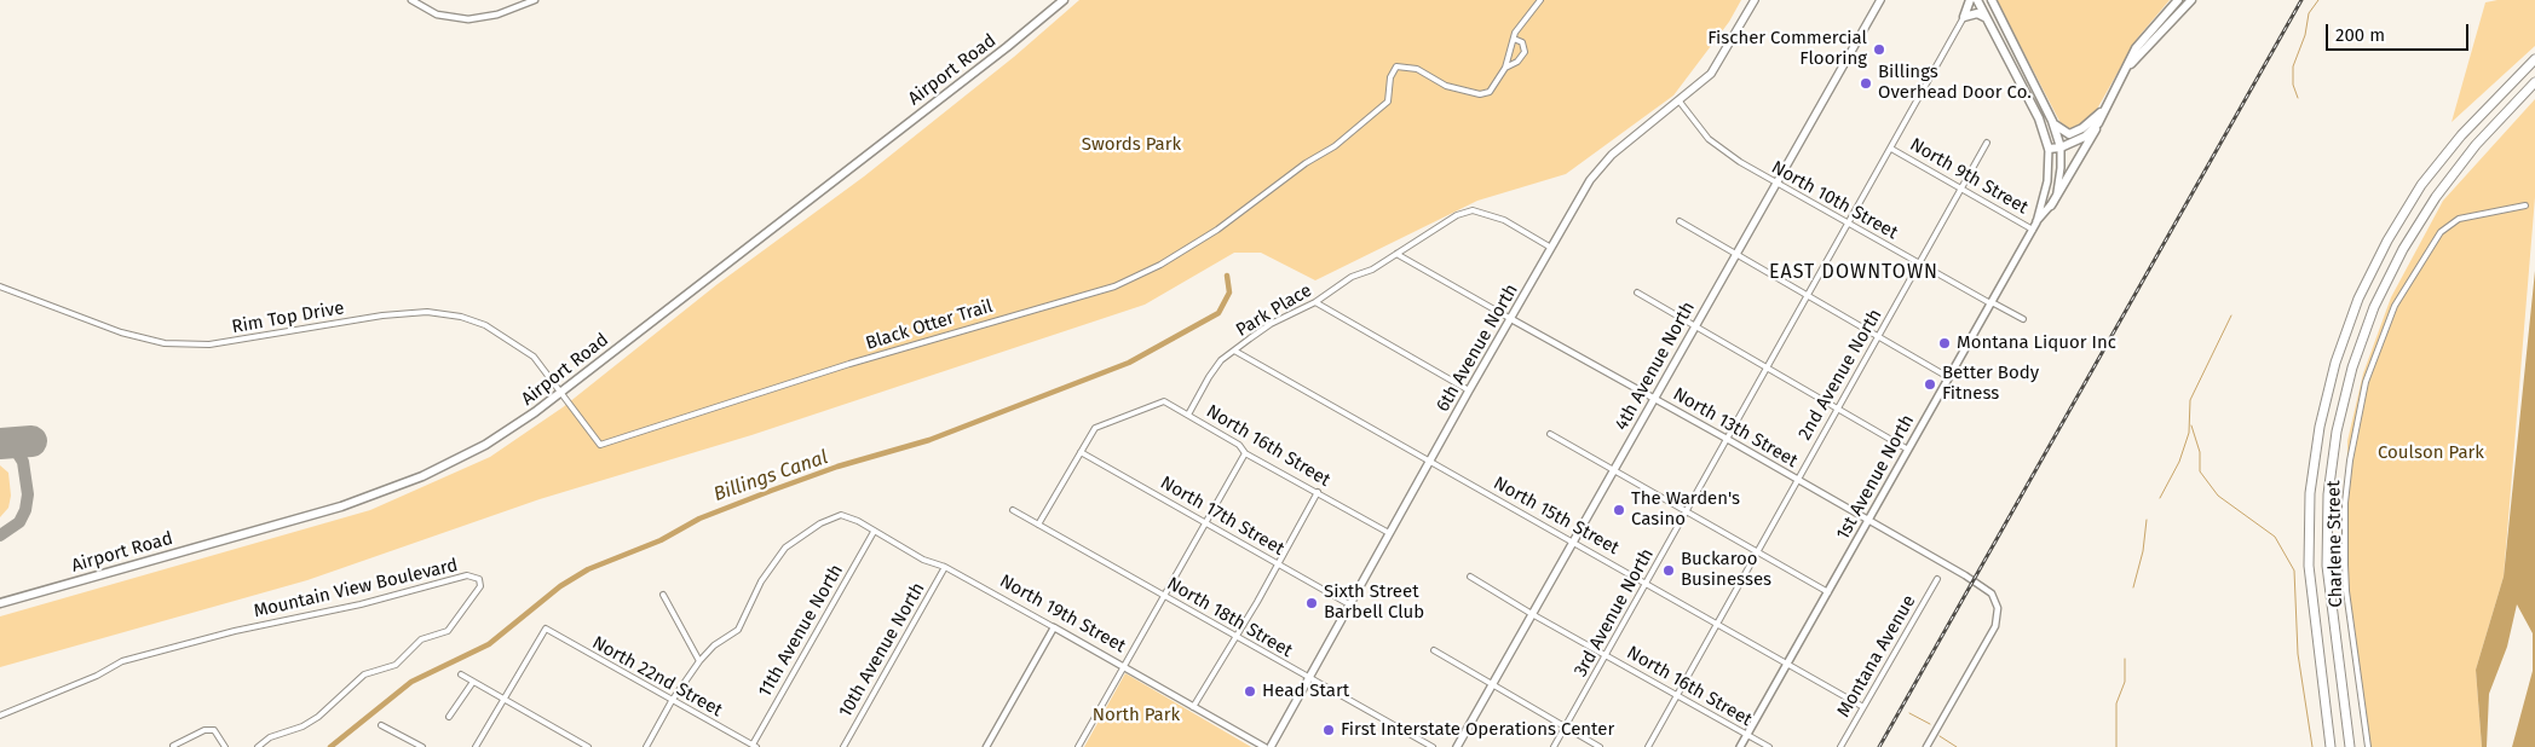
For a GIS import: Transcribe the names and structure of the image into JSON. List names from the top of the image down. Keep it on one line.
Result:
{"streets":{"highway":["Airport Road","1st Avenue North"],"main road":["6th Avenue North","4th Avenue North"],"street":["North 9th Street","North 10th Street","Park Place","Rim Top Drive","Black Otter Trail","2nd Avenue North","North 13th Street","North 16th Street","North 17th Street","North 15th Street","Charlene Street","Mountain View Boulevard","3rd Avenue North","North 19th Street","North 18th Street","11th Avenue North","10th Avenue North","Montana Avenue","North 22nd Street"]},"crossings":[["Airport Road","Rim Top Drive"],["Airport Road","Black Otter Trail"],["North 9th Street","2nd Avenue North"],["North 9th Street","1st Avenue North"],["North 9th Street","3rd Avenue North"],["North 10th Street","6th Avenue North"],["North 10th Street","4th Avenue North"],["North 10th Street","2nd Avenue North"],["North 10th Street","1st Avenue North"],["North 10th Street","3rd Avenue North"],["Park Place","6th Avenue North"],["Park Place","North 13th Street"],["Park Place","North 16th Street"],["Park Place","North 15th Street"],["Rim Top Drive","Black Otter Trail"],["6th Avenue North","North 13th Street"],["6th Avenue North","North 16th Street"],["6th Avenue North","North 17th Street"],["6th Avenue North","North 15th Street"],["6th Avenue North","North 18th Street"],["4th Avenue North","North 13th Street"],["4th Avenue North","North 16th Street"],["4th Avenue North","North 15th Street"],["2nd Avenue North","North 13th Street"],["2nd Avenue North","North 16th Street"],["2nd Avenue North","North 15th Street"],["North 13th Street","1st Avenue North"],["North 13th Street","3rd Avenue North"],["North 16th Street","1st Avenue North"],["North 16th Street","North 17th Street"],["North 16th Street","3rd Avenue North"],["1st Avenue North","North 15th Street"],["North 15th Street","3rd Avenue North"],["North 15th Street","Montana Avenue"],["North 19th Street","11th Avenue North"],["North 19th Street","10th Avenue North"],["11th Avenue North","North 22nd Street"]],"districts":["EAST DOWNTOWN"],"water":["Billings Canal"],"parks":["Swords Park","Coulson Park","North Park"],"places":["Fischer Commercial Flooring","Billings Overhead Door Co.","Montana Liquor Inc","Better Body Fitness","The Warden's Casino","Buckaroo Businesses","Sixth Street Barbell Club","Head Start","First Interstate Operations Center"],"scale_bar":"200 m"}
